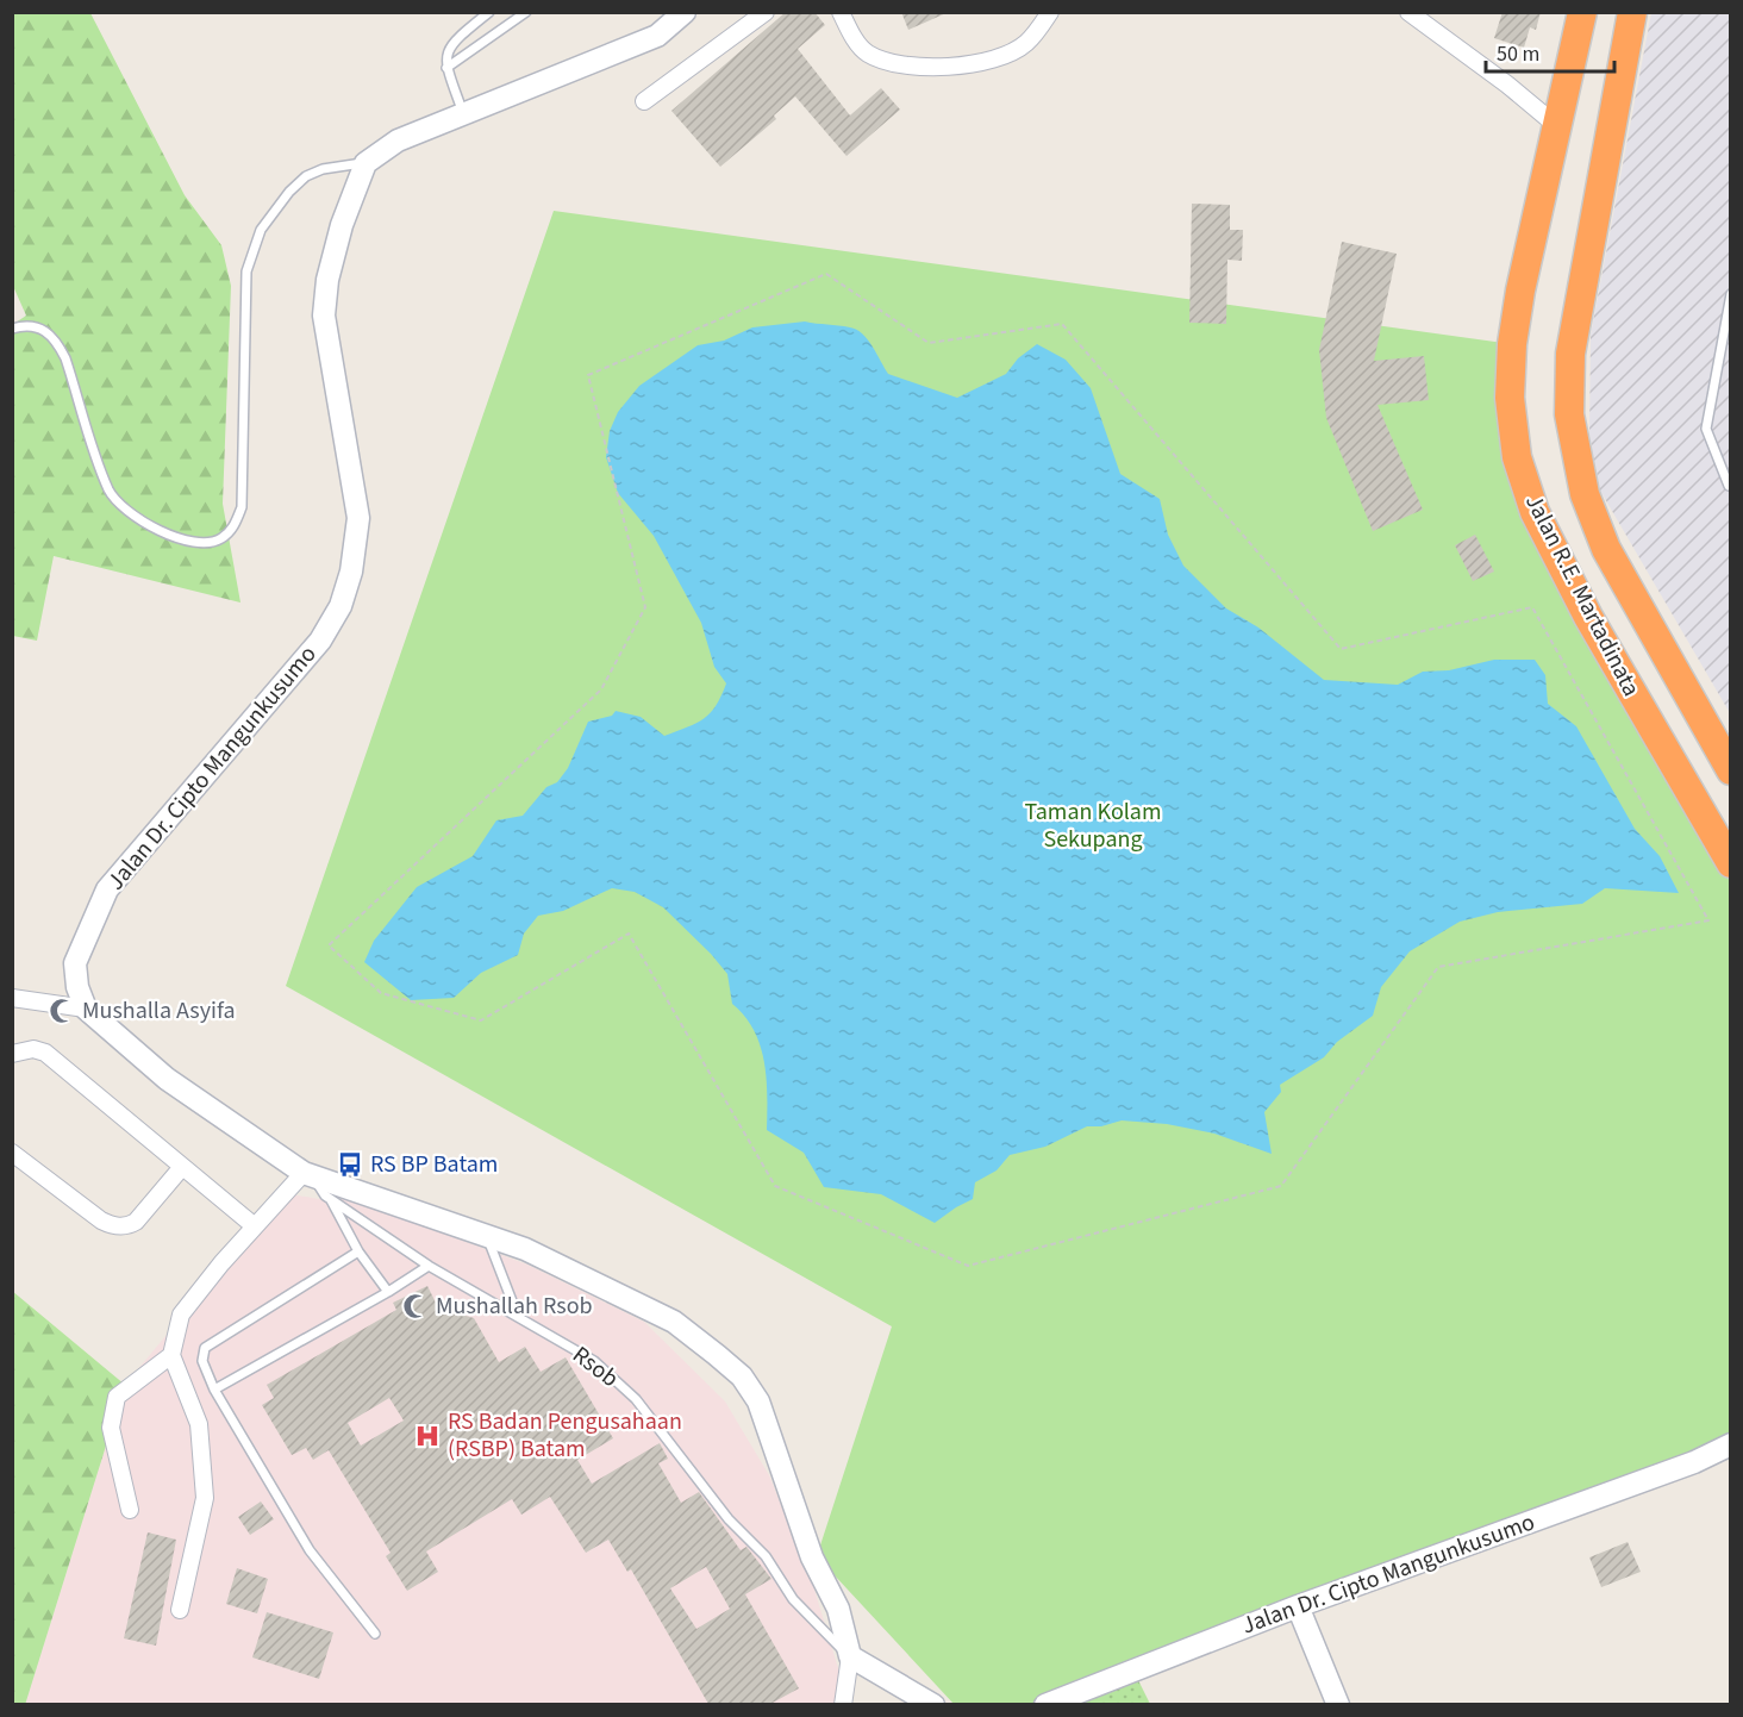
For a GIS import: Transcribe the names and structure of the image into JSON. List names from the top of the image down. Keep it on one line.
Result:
{"streets":{"highway":["Jalan R.E. Martadinata"],"street":["Jalan Dr. Cipto Mangunkusumo"],"lane":["Rsob"]},"parks":["Taman Kolam Sekupang"],"places":{"mosque":["Mushalla Asyifa","Mushallah Rsob"],"bus stop":["RS BP Batam"],"hospital":["RS Badan Pengusahaan (RSBP) Batam"]},"scale_bar":"50 m"}
